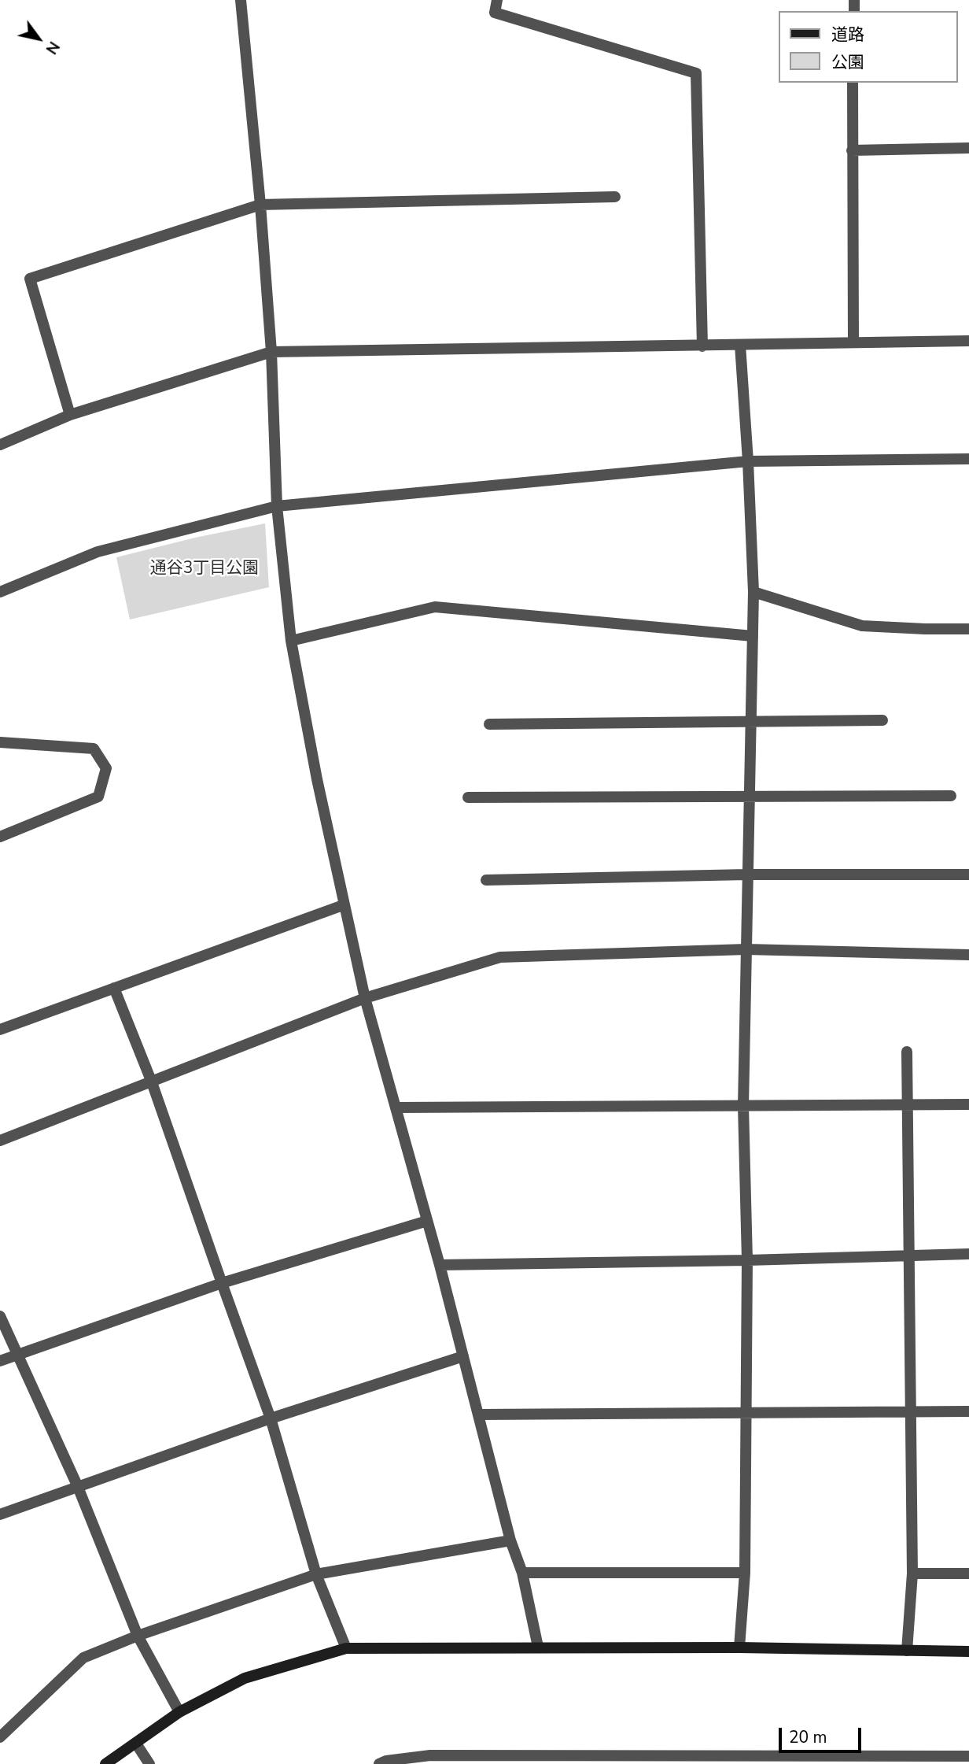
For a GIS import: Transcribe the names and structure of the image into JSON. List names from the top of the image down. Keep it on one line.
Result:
{"parks":["通谷3丁目公園"],"legend":["道路","公園"],"scale_bar":"20 m","north":"bottom right"}
